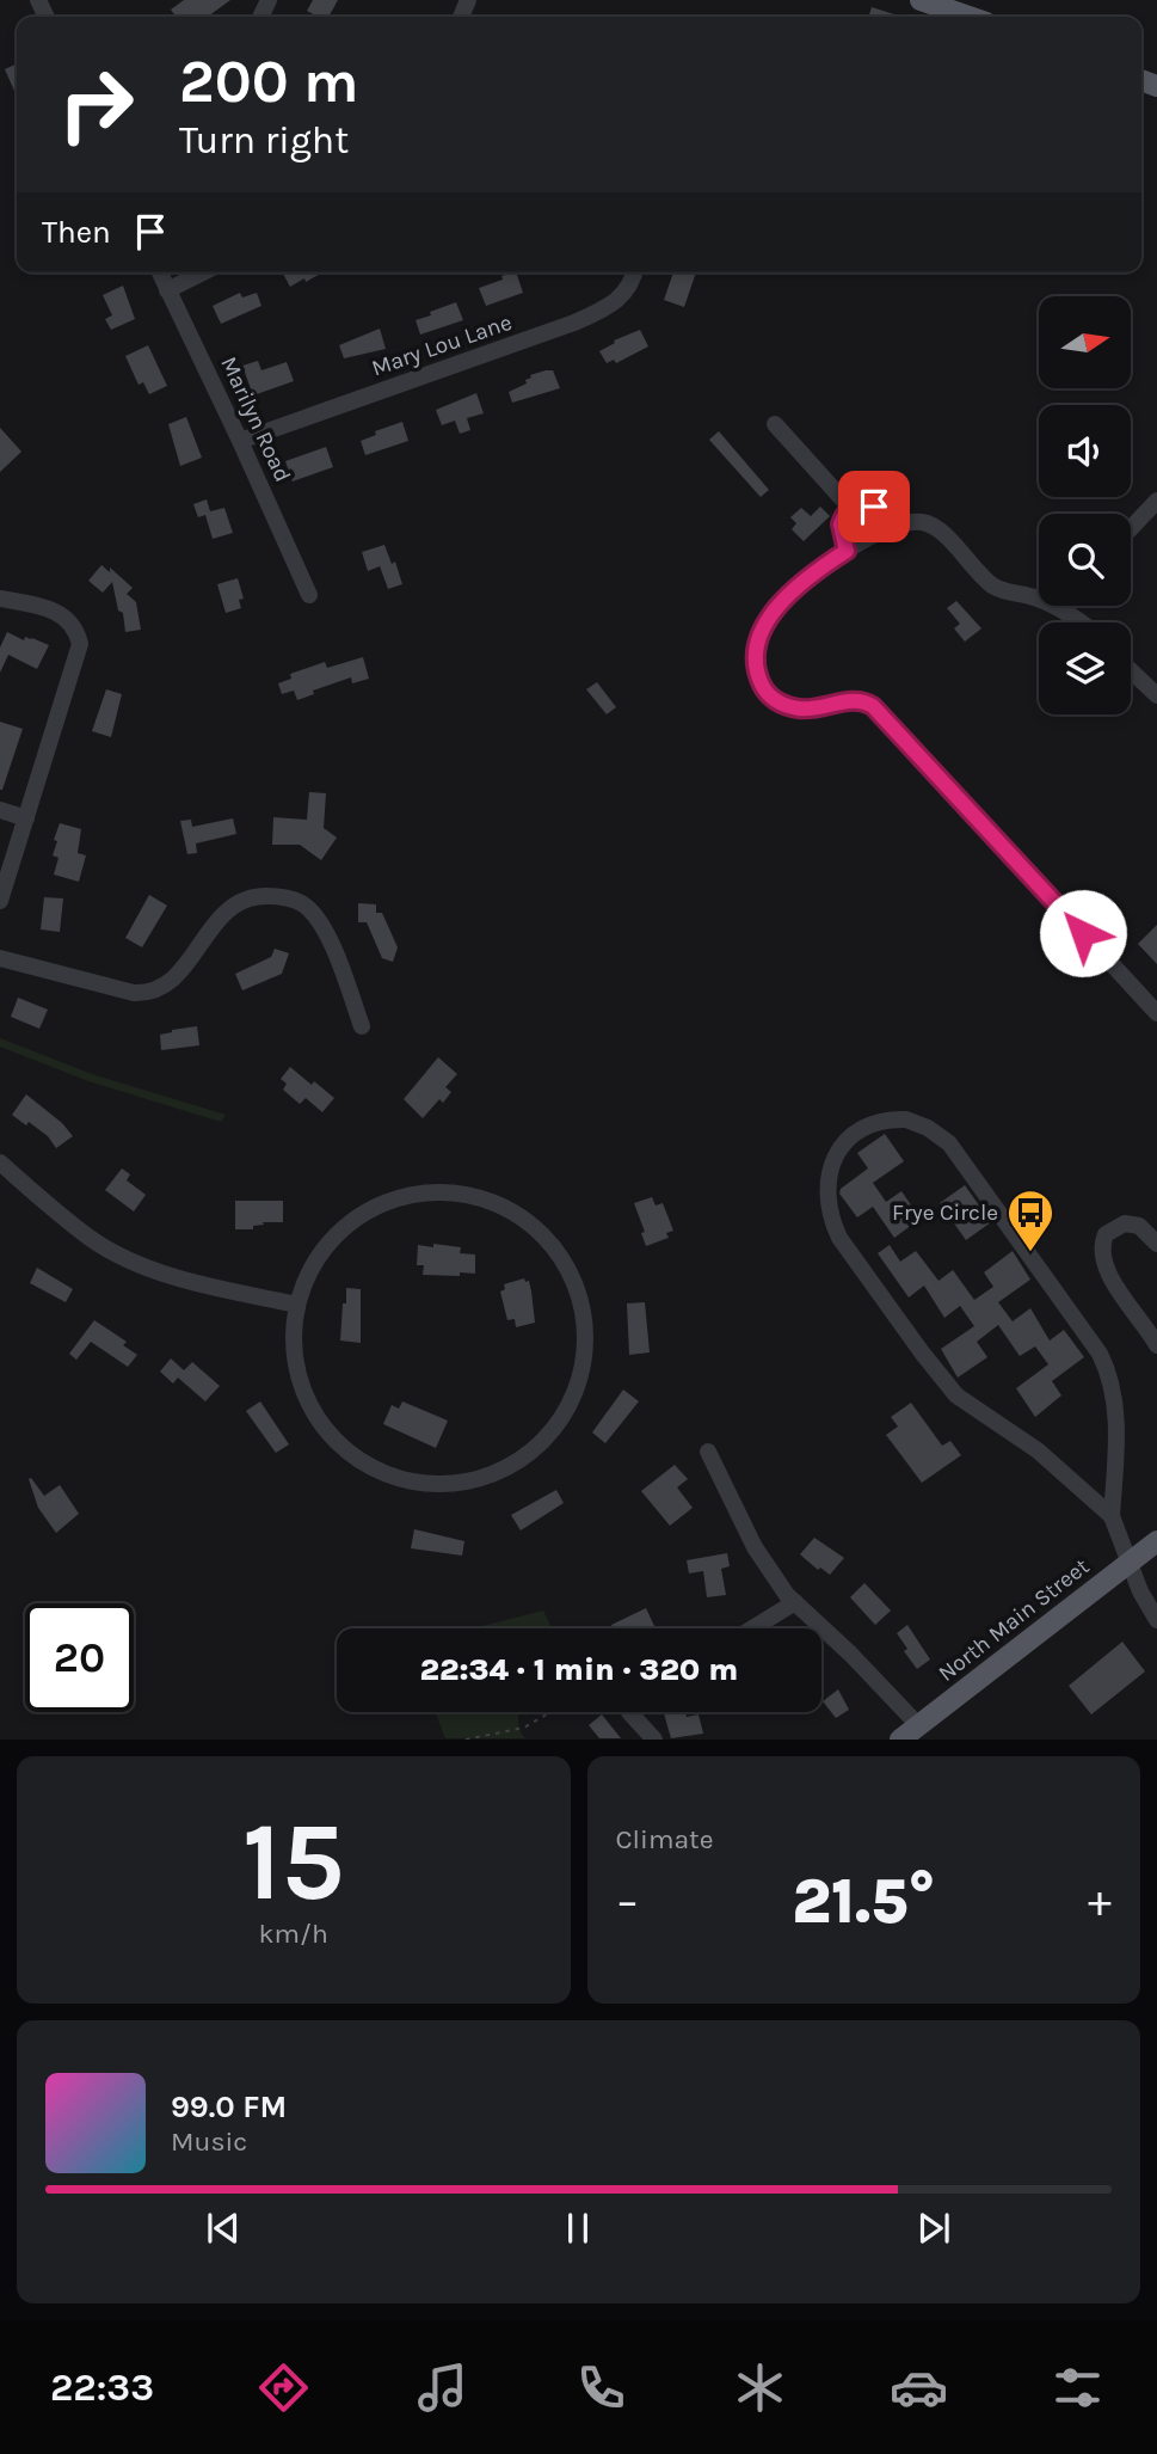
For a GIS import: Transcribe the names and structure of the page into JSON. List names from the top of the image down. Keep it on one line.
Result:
{"streets":{"main road":["North Main Street"],"street":["Mary Lou Lane","Marilyn Road"]},"crossings":[["Mary Lou Lane","Marilyn Road"]],"places":{"bus stop":["Frye Circle"]},"north":"right","page":{"turn":["200 m","Turn right"],"then":"Then","limit":"20","trip":"22:34 · 1 min · 320 m","tile":[["15","km/h"],"Climate"],"heat":["−","21.5°","+"],"song":["99.0 FM","Music"],"tabs":"22:33"}}
